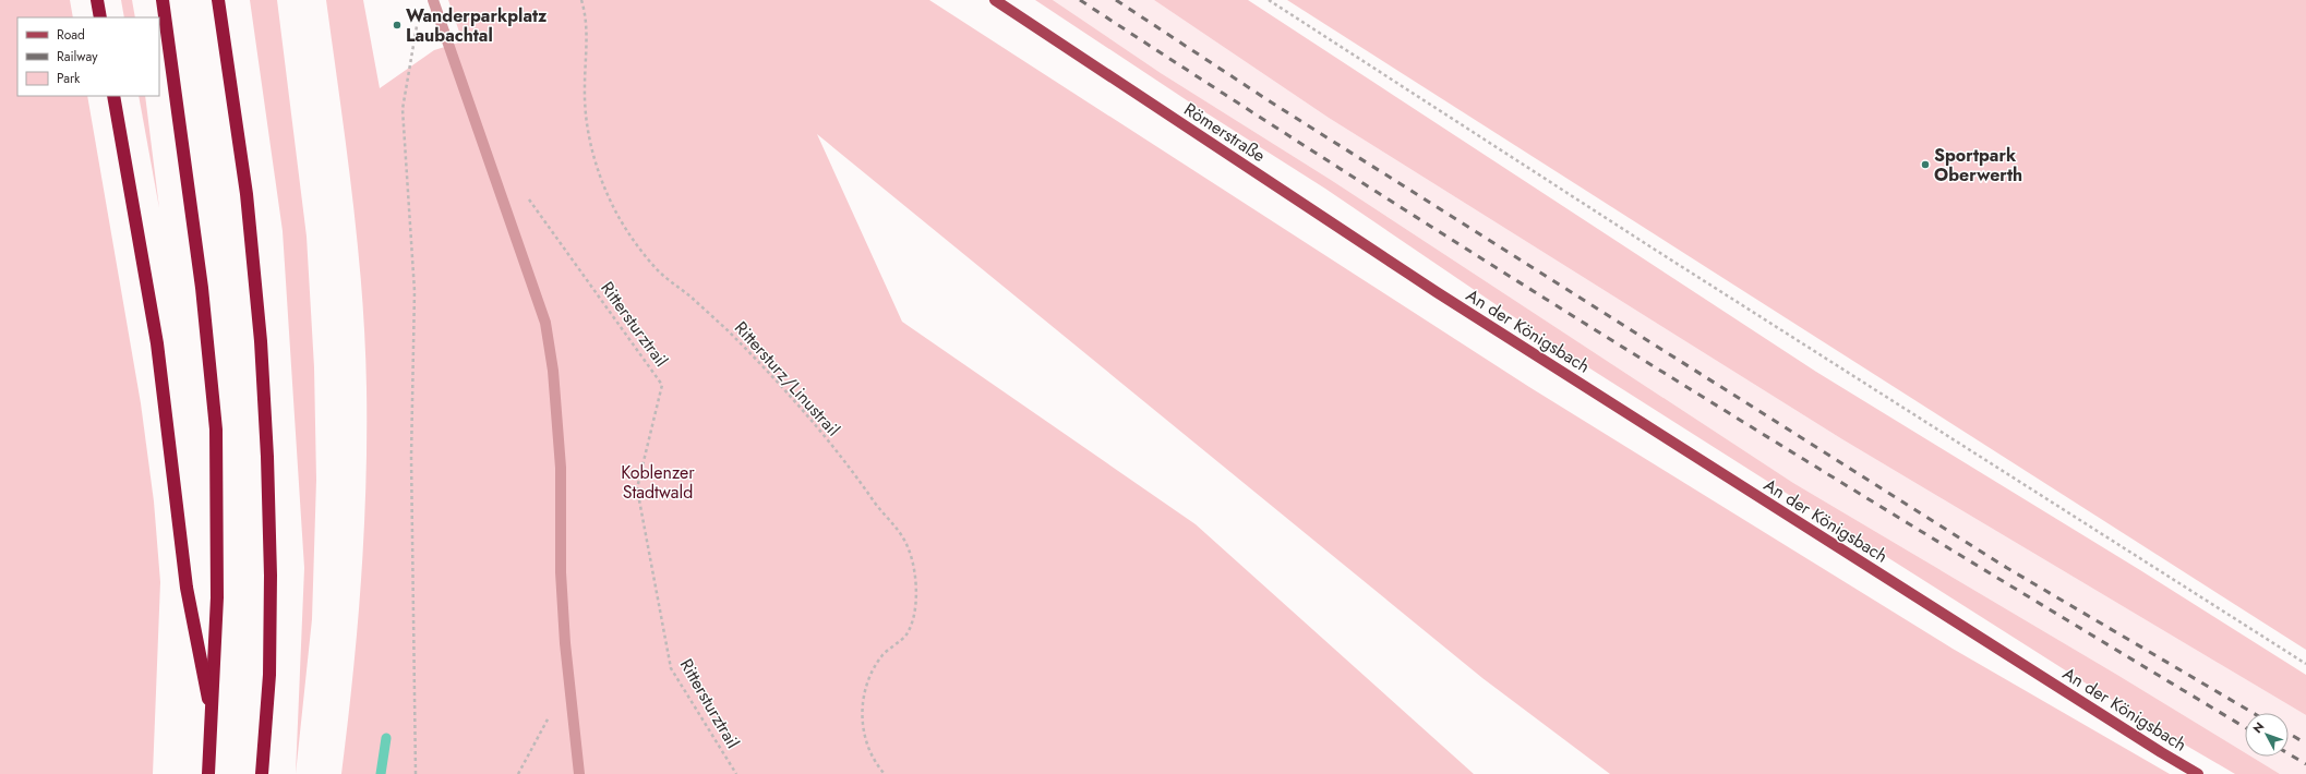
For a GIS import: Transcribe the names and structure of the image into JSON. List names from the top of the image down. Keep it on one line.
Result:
{"streets":{"main road":["Römerstraße","An der Königsbach"],"path":["Rittersturztrail","Rittersturz/Linustrail"]},"crossings":[["Römerstraße","An der Königsbach"]],"parks":["Koblenzer Stadtwald"],"places":["Wanderparkplatz Laubachtal","Sportpark Oberwerth"],"legend":["Road","Railway","Park"],"north":"top left"}
